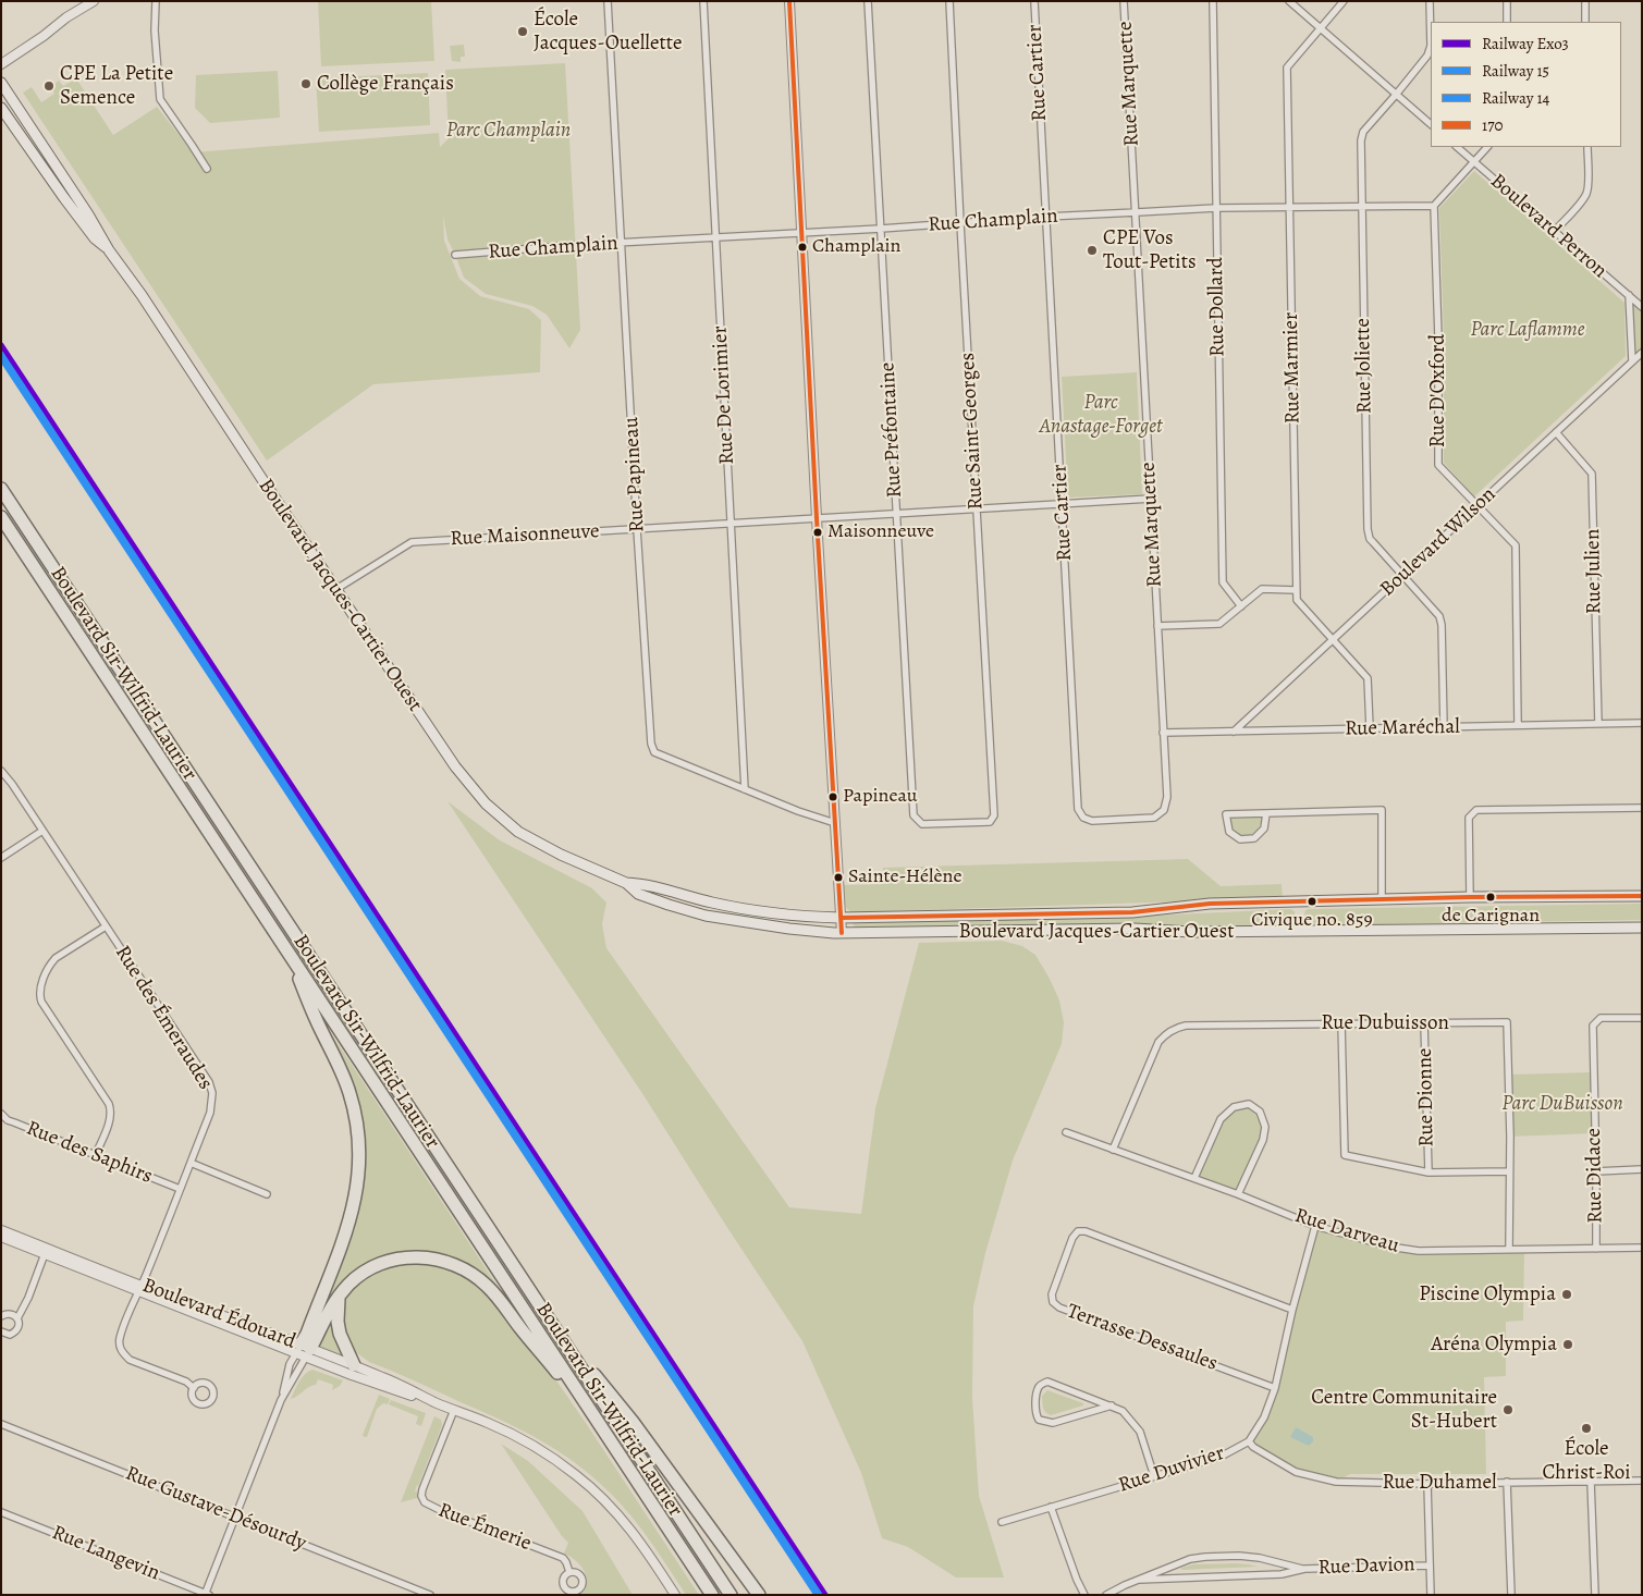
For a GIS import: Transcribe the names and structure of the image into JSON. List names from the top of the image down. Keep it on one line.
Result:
{"streets":{"highway":["Boulevard Sir-Wilfrid-Laurier"],"main road":["Boulevard Jacques-Cartier Ouest"],"street":["Rue Cartier","Rue Marquette","Rue Champlain","Boulevard Perron","Rue Dollard","Rue Joliette","Rue Marmier","Rue D'Oxford","Rue De Lorimier","Rue Préfontaine","Rue Saint-Georges","Rue Papineau","Rue Maisonneuve","Boulevard Wilson","Rue Julien","Rue Maréchal","Rue des Émeraudes","Rue Dubuisson","Rue Dionne","Rue des Saphirs","Rue Didace","Rue Darveau","Boulevard Édouard","Terrasse Dessaules","Rue Duvivier","Rue Duhamel","Rue Gustave-Désourdy","Rue Émerie","Rue Langevin","Rue Davion"]},"crossings":[["Rue Cartier","Rue Marquette"],["Rue Cartier","Rue Champlain"],["Rue Cartier","Rue Maisonneuve"],["Rue Marquette","Rue Champlain"],["Rue Marquette","Rue Maisonneuve"],["Rue Marquette","Rue Maréchal"],["Rue Champlain","Rue Dollard"],["Rue Champlain","Rue Joliette"],["Rue Champlain","Rue Marmier"],["Rue Champlain","Rue D'Oxford"],["Rue Champlain","Rue De Lorimier"],["Rue Champlain","Rue Préfontaine"],["Rue Champlain","Rue Saint-Georges"],["Rue Champlain","Rue Papineau"],["Rue Joliette","Boulevard Wilson"],["Rue Joliette","Rue Maréchal"],["Rue Marmier","Boulevard Wilson"],["Rue Marmier","Rue Maréchal"],["Rue D'Oxford","Boulevard Wilson"],["Rue D'Oxford","Rue Maréchal"],["Rue De Lorimier","Rue Papineau"],["Rue De Lorimier","Rue Maisonneuve"],["Rue Préfontaine","Rue Saint-Georges"],["Rue Préfontaine","Rue Maisonneuve"],["Rue Saint-Georges","Rue Maisonneuve"],["Rue Papineau","Rue Maisonneuve"],["Rue Maisonneuve","Boulevard Jacques-Cartier Ouest"],["Boulevard Wilson","Rue Julien"],["Boulevard Wilson","Rue Maréchal"],["Rue Julien","Rue Maréchal"],["Rue des Émeraudes","Rue des Saphirs"],["Rue des Émeraudes","Boulevard Édouard"],["Rue Dubuisson","Rue Dionne"],["Rue Dubuisson","Rue Darveau"],["Rue Didace","Rue Darveau"],["Rue Darveau","Rue Duvivier"],["Boulevard Édouard","Rue Émerie"],["Terrasse Dessaules","Rue Duvivier"],["Rue Duvivier","Rue Duhamel"]],"parks":["Parc Champlain","Parc Laflamme","Parc Anastage-Forget","Parc DuBuisson"],"places":["École Jacques-Ouellette","Collège Français","CPE La Petite Semence","Champlain","CPE Vos Tout-Petits","Maisonneuve","Papineau","Sainte-Hélène","de Carignan","Civique no. 859","Piscine Olympia","Aréna Olympia","Centre Communitaire St-Hubert","École Christ-Roi"],"lines":["transit line 170","rail line Exo3","rail line 14","rail line 15"],"legend":["Railway Exo3","Railway 15","Railway 14","170"]}
